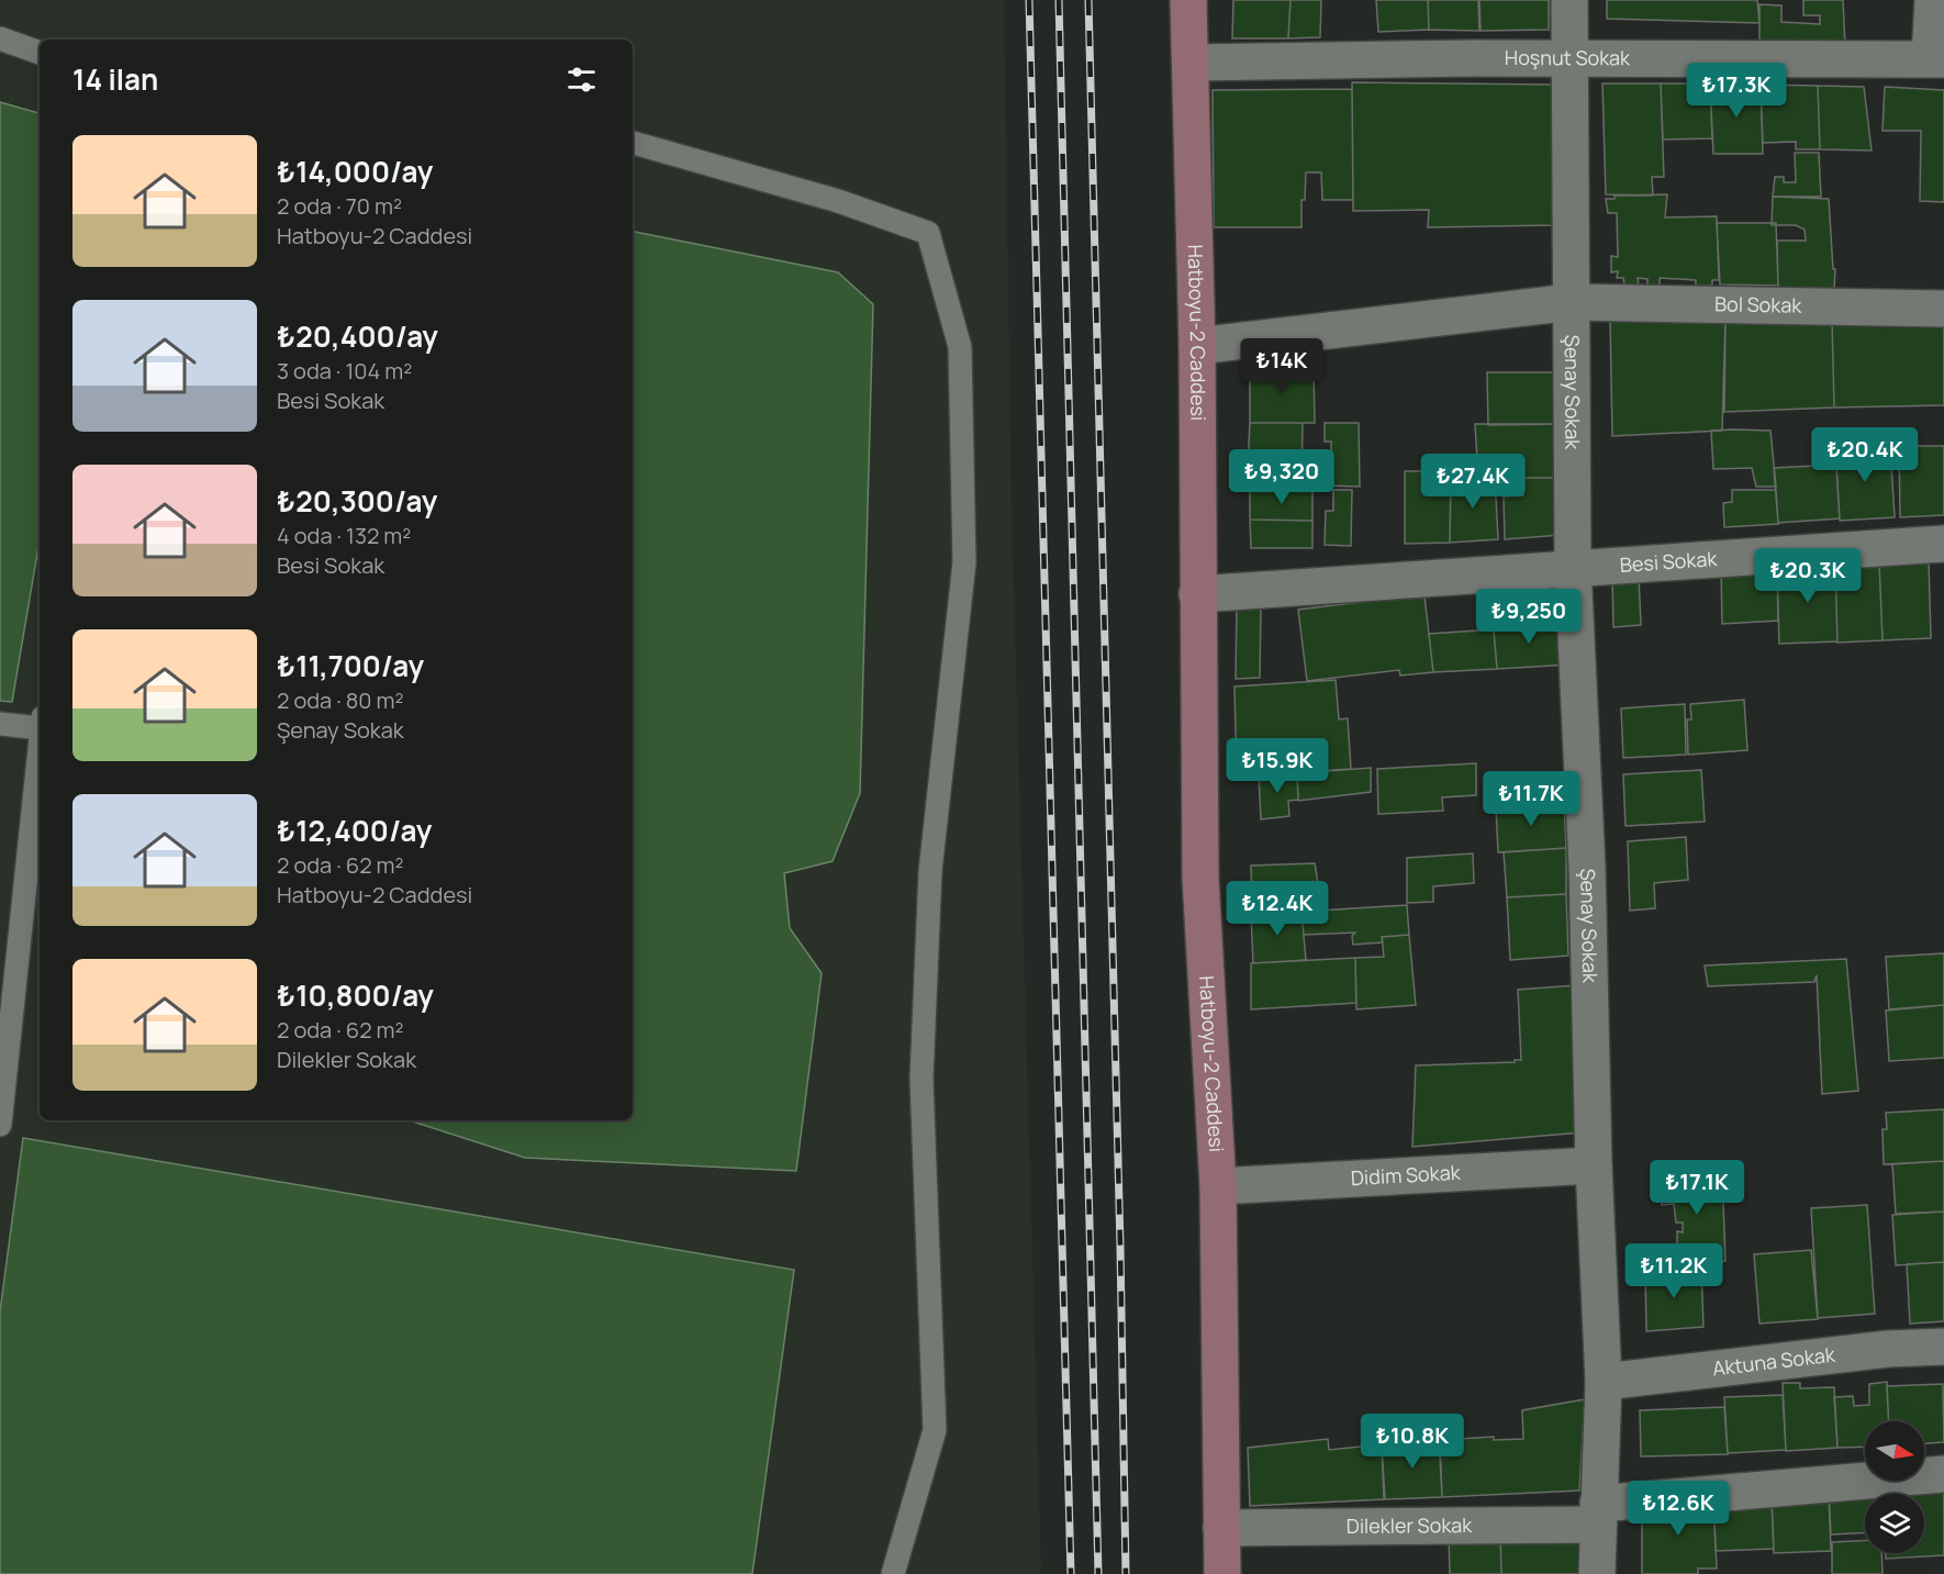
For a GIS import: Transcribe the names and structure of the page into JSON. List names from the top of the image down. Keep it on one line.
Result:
{"streets":{"main road":["Hatboyu-2 Caddesi"],"street":["Hoşnut Sokak","Bol Sokak","Şenay Sokak","Besi Sokak","Didim Sokak","Aktuna Sokak","Dilekler Sokak"]},"crossings":[["Hoşnut Sokak","Hatboyu-2 Caddesi"],["Hoşnut Sokak","Şenay Sokak"],["Bol Sokak","Hatboyu-2 Caddesi"],["Bol Sokak","Şenay Sokak"],["Hatboyu-2 Caddesi","Besi Sokak"],["Hatboyu-2 Caddesi","Didim Sokak"],["Hatboyu-2 Caddesi","Dilekler Sokak"],["Şenay Sokak","Besi Sokak"],["Şenay Sokak","Didim Sokak"],["Şenay Sokak","Aktuna Sokak"],["Şenay Sokak","Dilekler Sokak"]],"north":"right","page":{"heading":"14 ilan","price":["₺17.3K","₺14K","₺20.4K","₺9,320","₺27.4K","₺20.3K","₺9,250","₺15.9K","₺11.7K","₺12.4K","₺17.1K","₺11.2K","₺10.8K","₺12.6K"],"list":[{"name":"₺14,000/ay","note":"2 oda · 70 m² · Hatboyu-2 Caddesi"},{"name":"₺20,400/ay","note":"3 oda · 104 m² · Besi Sokak"},{"name":"₺20,300/ay","note":"4 oda · 132 m² · Besi Sokak"},{"name":"₺11,700/ay","note":"2 oda · 80 m² · Şenay Sokak"},{"name":"₺12,400/ay","note":"2 oda · 62 m² · Hatboyu-2 Caddesi"},{"name":"₺10,800/ay","note":"2 oda · 62 m² · Dilekler Sokak"}]}}
